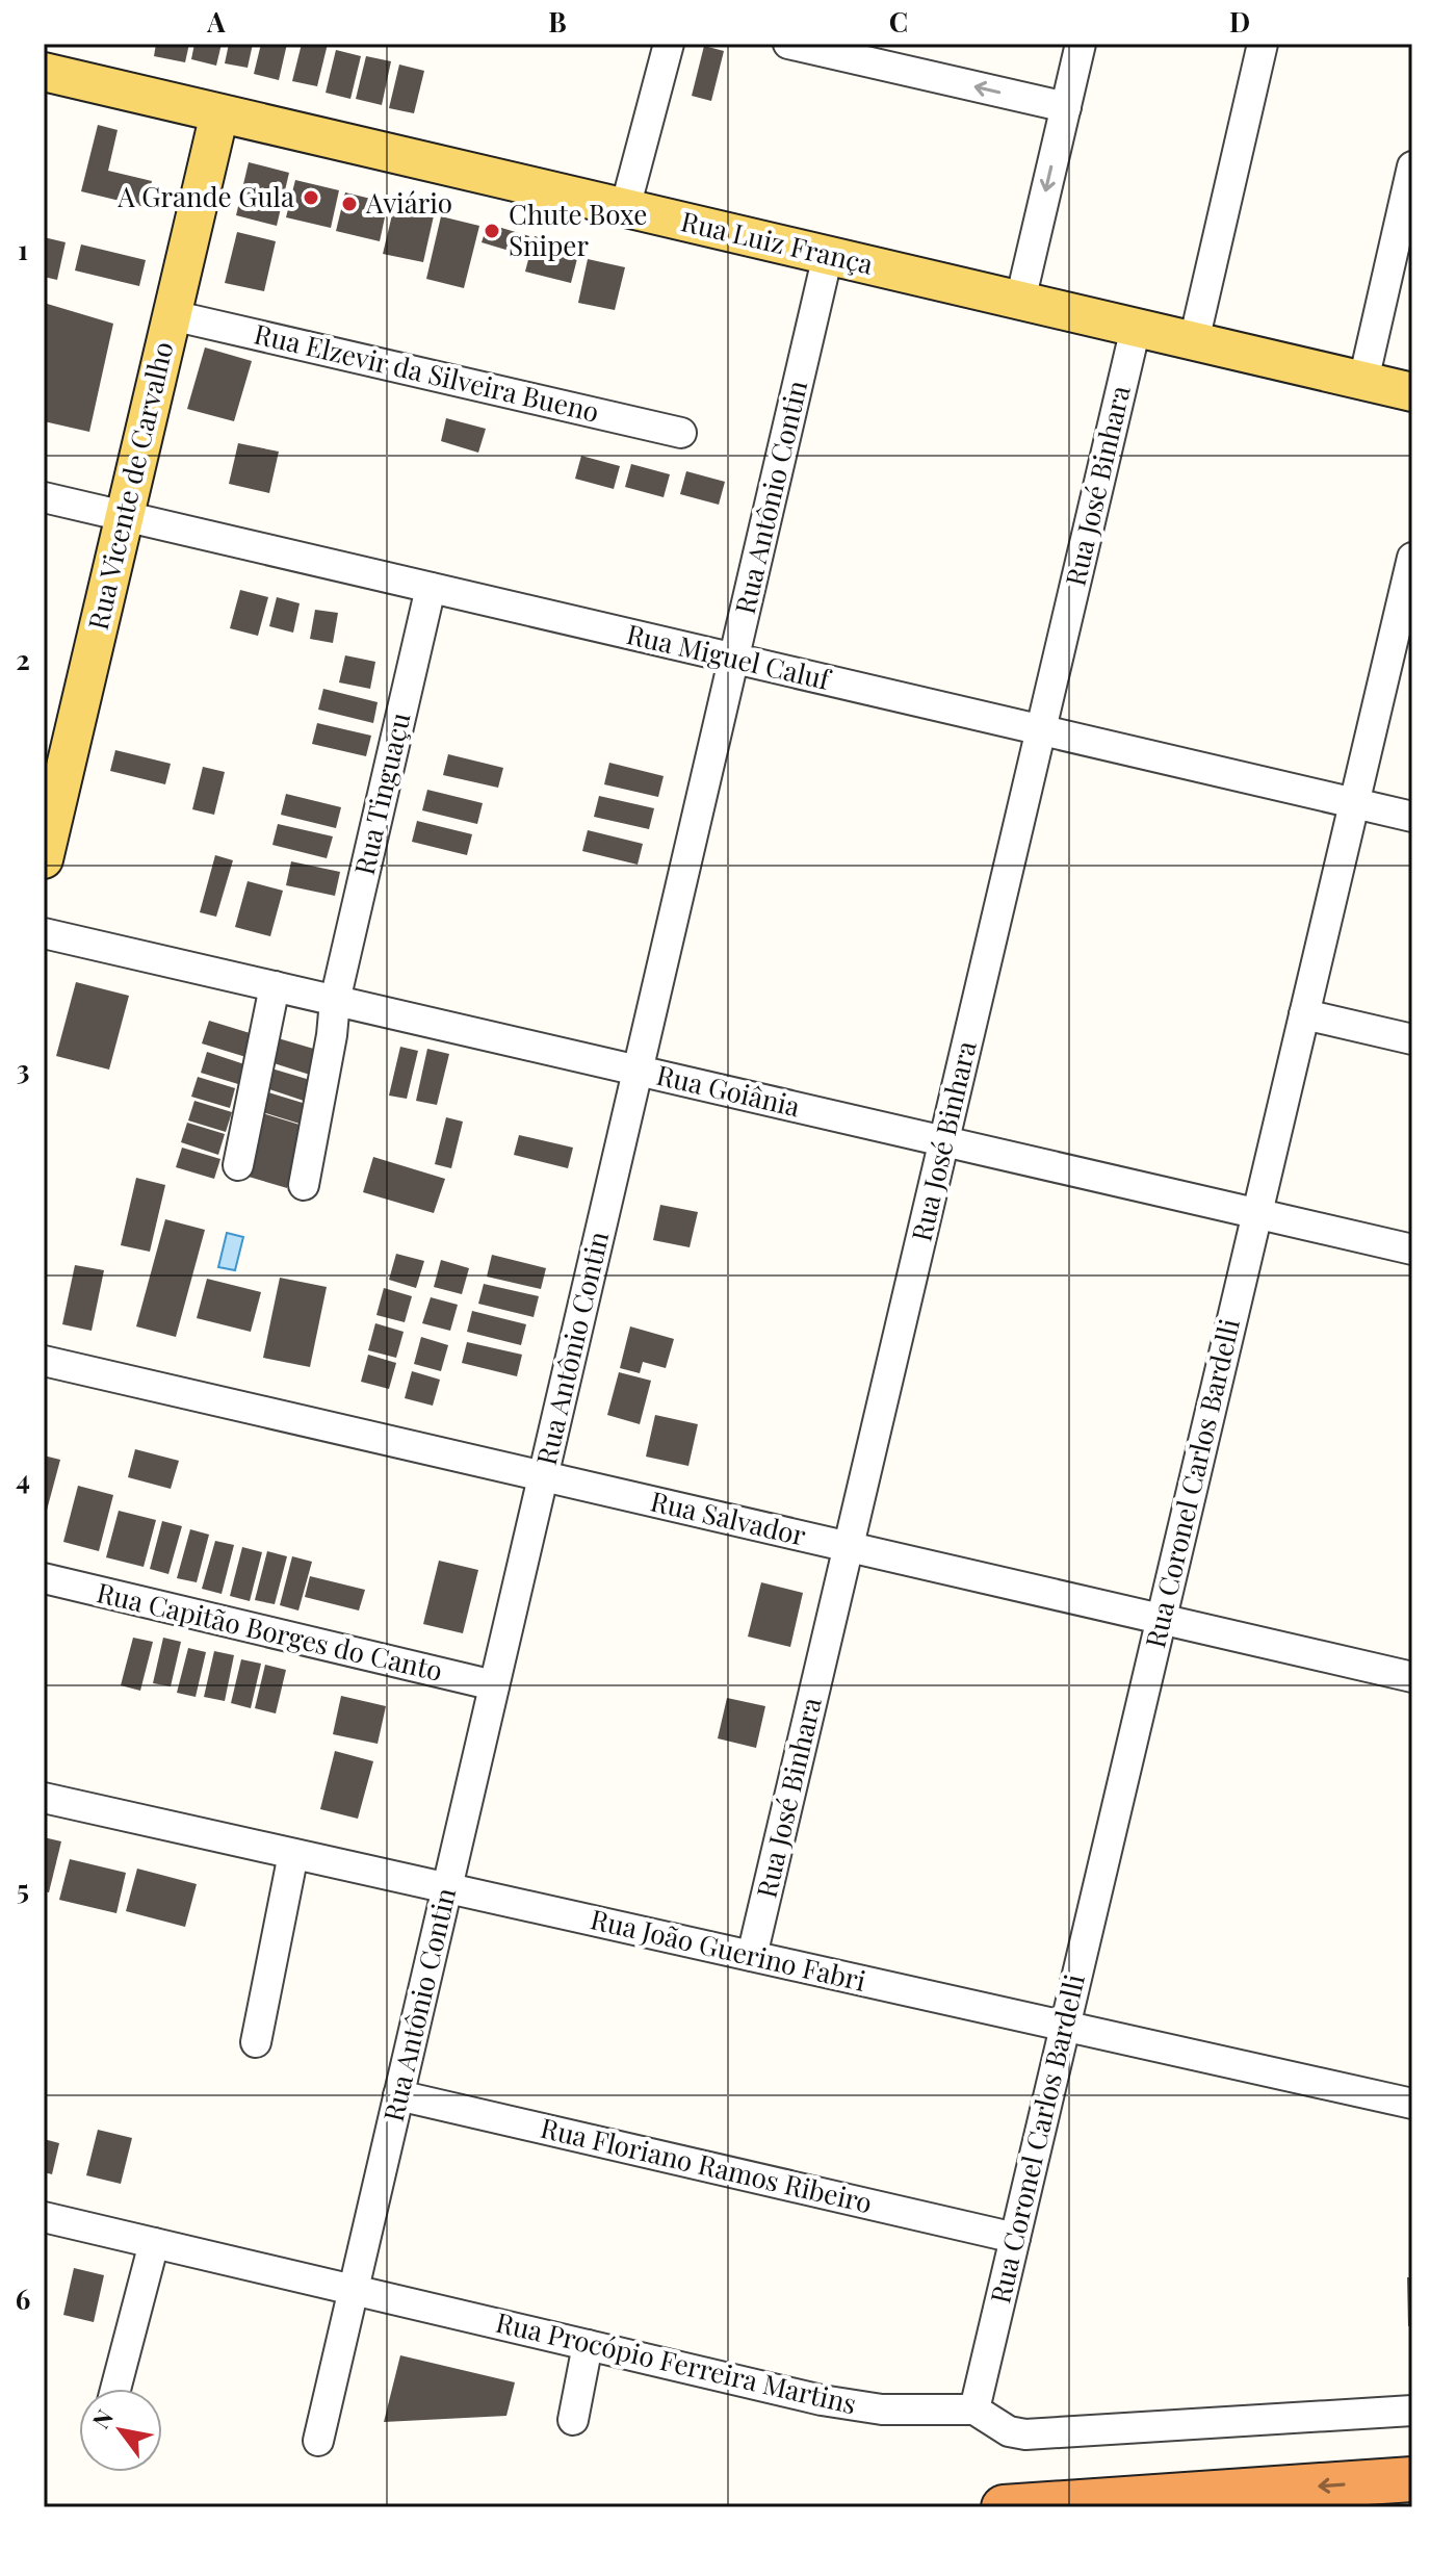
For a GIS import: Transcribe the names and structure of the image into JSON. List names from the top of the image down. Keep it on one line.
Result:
{"streets":{"main road":["Rua Luiz França","Rua Vicente de Carvalho"],"street":["Rua Elzevir da Silveira Bueno","Rua José Binhara","Rua Antônio Contin","Rua Miguel Caluf","Rua Tinguaçu","Rua Goiânia","Rua Coronel Carlos Bardelli","Rua Salvador","Rua Capitão Borges do Canto","Rua João Guerino Fabri","Rua Floriano Ramos Ribeiro","Rua Procópio Ferreira Martins"]},"crossings":[["Rua Luiz França","Rua Vicente de Carvalho"],["Rua Luiz França","Rua José Binhara"],["Rua Luiz França","Rua Antônio Contin"],["Rua Elzevir da Silveira Bueno","Rua Vicente de Carvalho"],["Rua Vicente de Carvalho","Rua Miguel Caluf"],["Rua José Binhara","Rua Miguel Caluf"],["Rua José Binhara","Rua Goiânia"],["Rua José Binhara","Rua Salvador"],["Rua José Binhara","Rua João Guerino Fabri"],["Rua Antônio Contin","Rua Miguel Caluf"],["Rua Antônio Contin","Rua Goiânia"],["Rua Antônio Contin","Rua Salvador"],["Rua Antônio Contin","Rua Capitão Borges do Canto"],["Rua Antônio Contin","Rua João Guerino Fabri"],["Rua Antônio Contin","Rua Floriano Ramos Ribeiro"],["Rua Antônio Contin","Rua Procópio Ferreira Martins"],["Rua Miguel Caluf","Rua Tinguaçu"],["Rua Miguel Caluf","Rua Coronel Carlos Bardelli"],["Rua Tinguaçu","Rua Goiânia"],["Rua Goiânia","Rua Coronel Carlos Bardelli"],["Rua Coronel Carlos Bardelli","Rua Salvador"],["Rua Coronel Carlos Bardelli","Rua João Guerino Fabri"],["Rua Coronel Carlos Bardelli","Rua Floriano Ramos Ribeiro"],["Rua Coronel Carlos Bardelli","Rua Procópio Ferreira Martins"]],"places":["A Grande Gula","Aviário","Chute Boxe Sniper"],"north":"top left","grid":{"columns":["A","B","C","D"],"rows":["1","2","3","4","5","6"]}}
